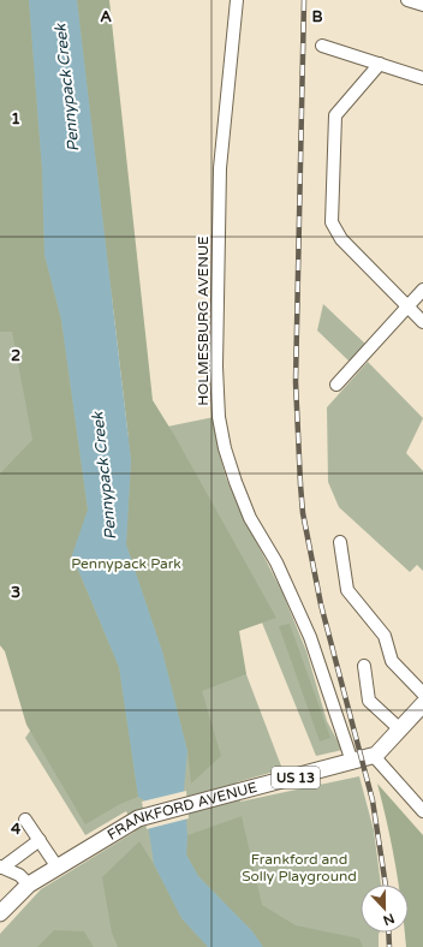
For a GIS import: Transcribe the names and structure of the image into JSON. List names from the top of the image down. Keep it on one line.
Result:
{"streets":{"main road":["US 13","FRANKFORD AVENUE"],"street":["HOLMESBURG AVENUE"]},"crossings":[["HOLMESBURG AVENUE","FRANKFORD AVENUE"]],"water":["Pennypack Creek"],"parks":["Pennypack Park","Frankford and Solly Playground"],"north":"bottom","grid":{"columns":["A","B"],"rows":["1","2","3","4"]}}
